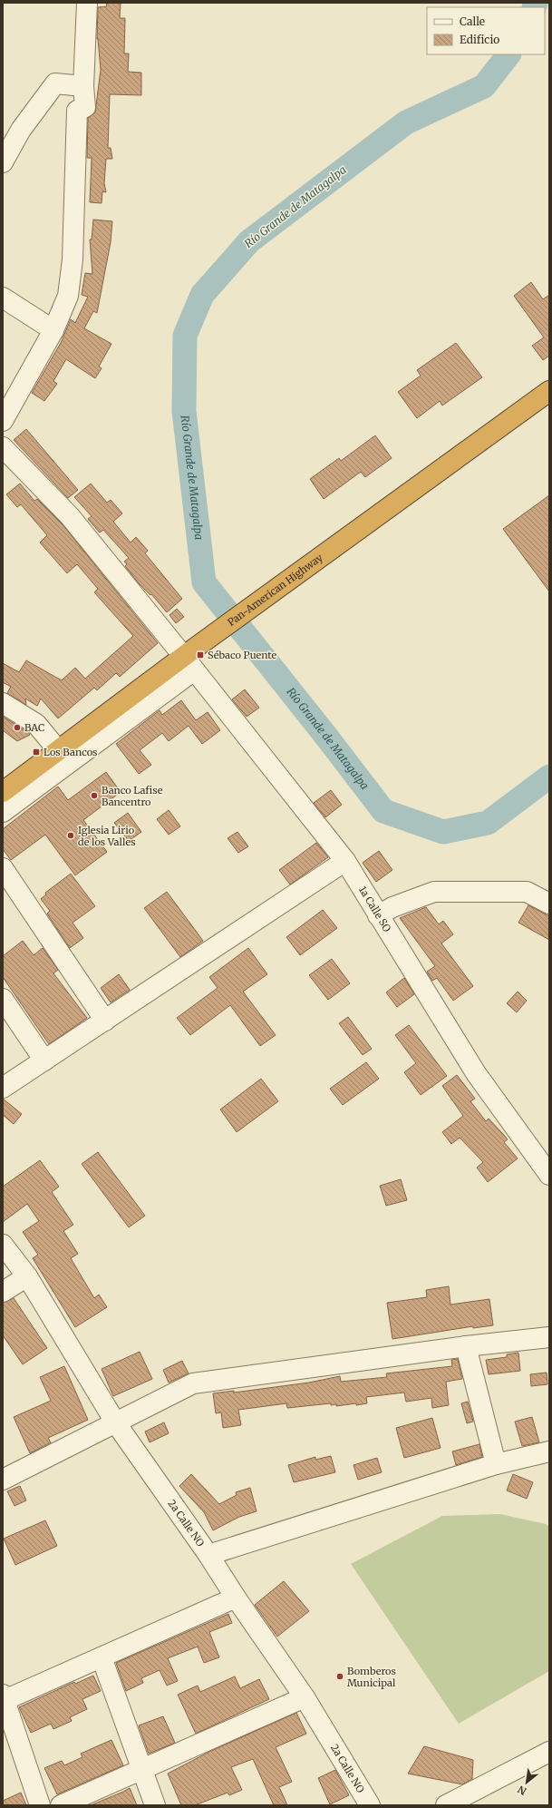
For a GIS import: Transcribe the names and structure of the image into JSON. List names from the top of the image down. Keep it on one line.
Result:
{"streets":{"highway":["Pan-American Highway"],"street":["1a Calle SO","2a Calle NO"]},"crossings":[["Pan-American Highway","1a Calle SO"]],"water":["Río Grande de Matagalpa"],"places":{"transit":["Sébaco Puente","Los Bancos"],"other":["BAC","Banco Lafise Bancentro","Iglesia Lirio de los Valles","Bomberos Municipal"]},"legend":["Calle","Edificio"],"north":"bottom left"}
